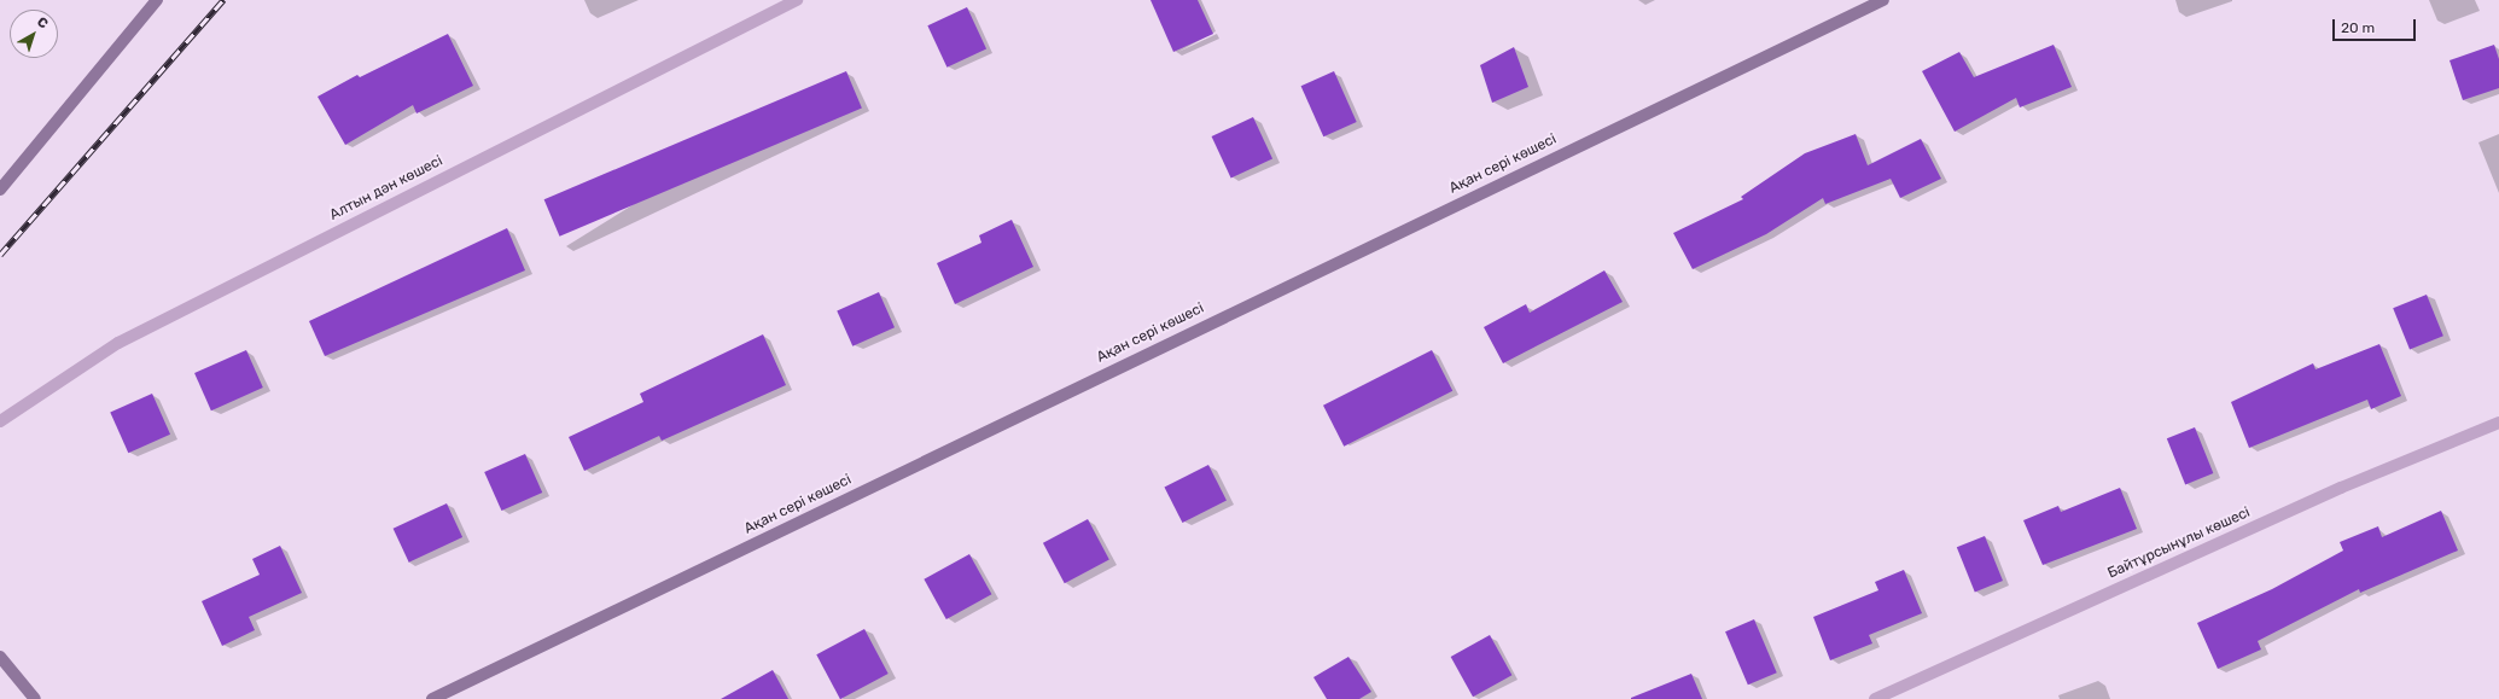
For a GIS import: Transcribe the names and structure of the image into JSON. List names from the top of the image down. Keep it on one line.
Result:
{"streets":{"street":["Ақан сері көшесі","Алтын дән көшесі","Байтұрсынұлы көшесі"]},"scale_bar":"20 m","north":"top right"}
